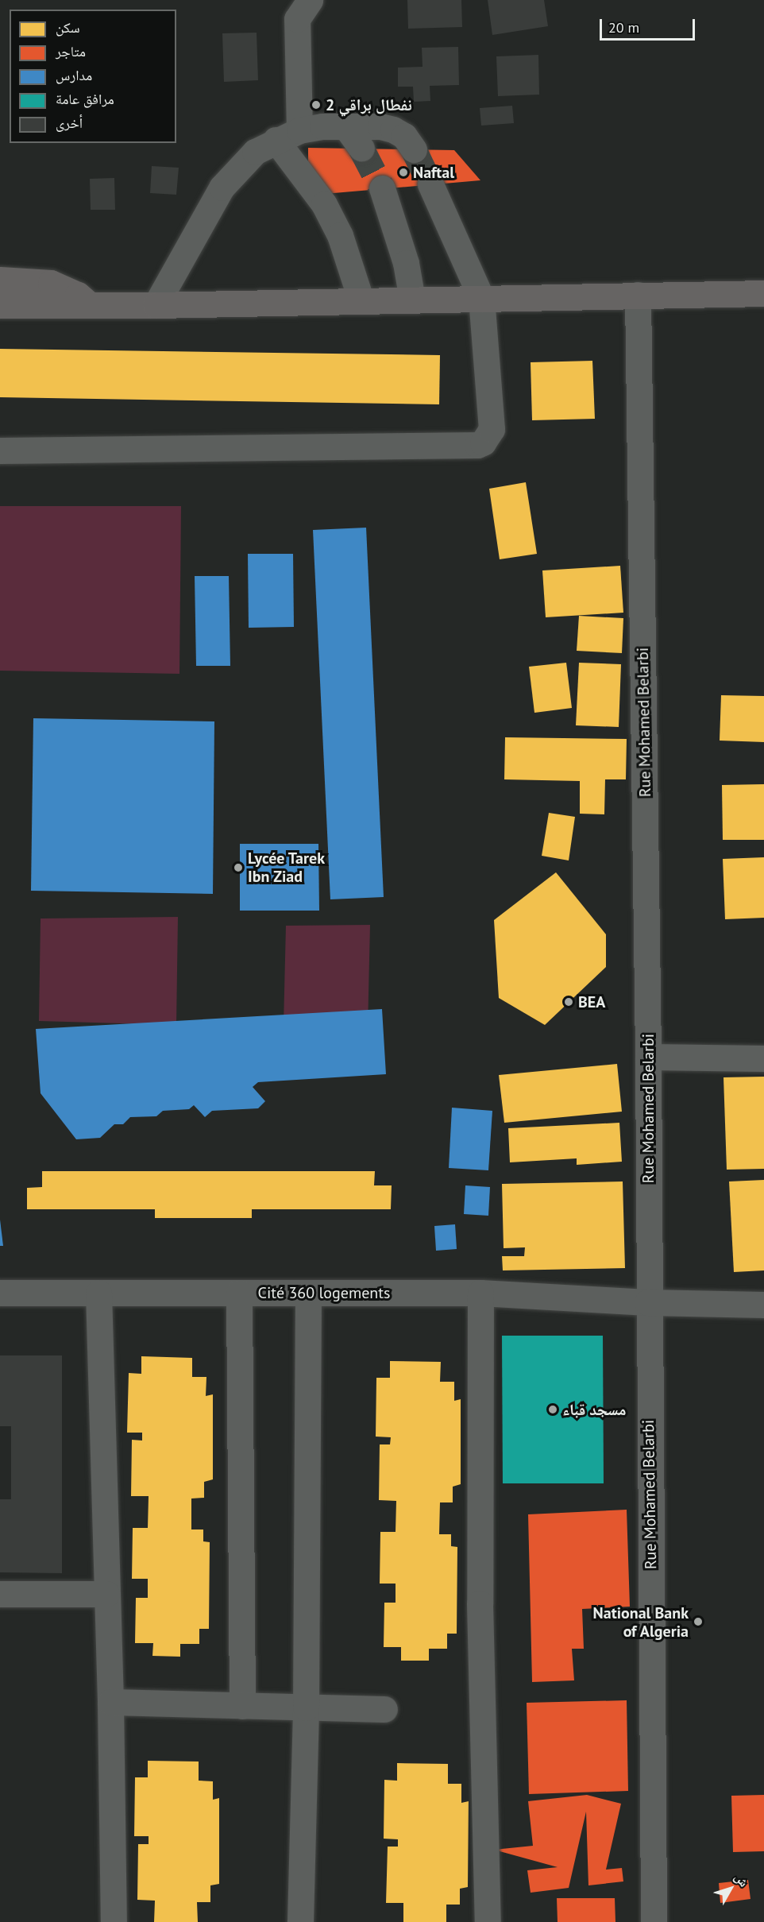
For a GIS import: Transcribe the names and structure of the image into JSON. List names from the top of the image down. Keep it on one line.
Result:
{"streets":{"street":["Rue Mohamed Belarbi","Cité 360 logements"]},"crossings":[["Rue Mohamed Belarbi","Cité 360 logements"]],"places":["نفطال براقي 2","Naftal","Lycée Tarek Ibn Ziad","BEA","مسجد قباء","National Bank of Algeria"],"legend":["سكن","متاجر","مدارس","مرافق عامة","أخرى"],"scale_bar":"20 m","north":"top right"}
